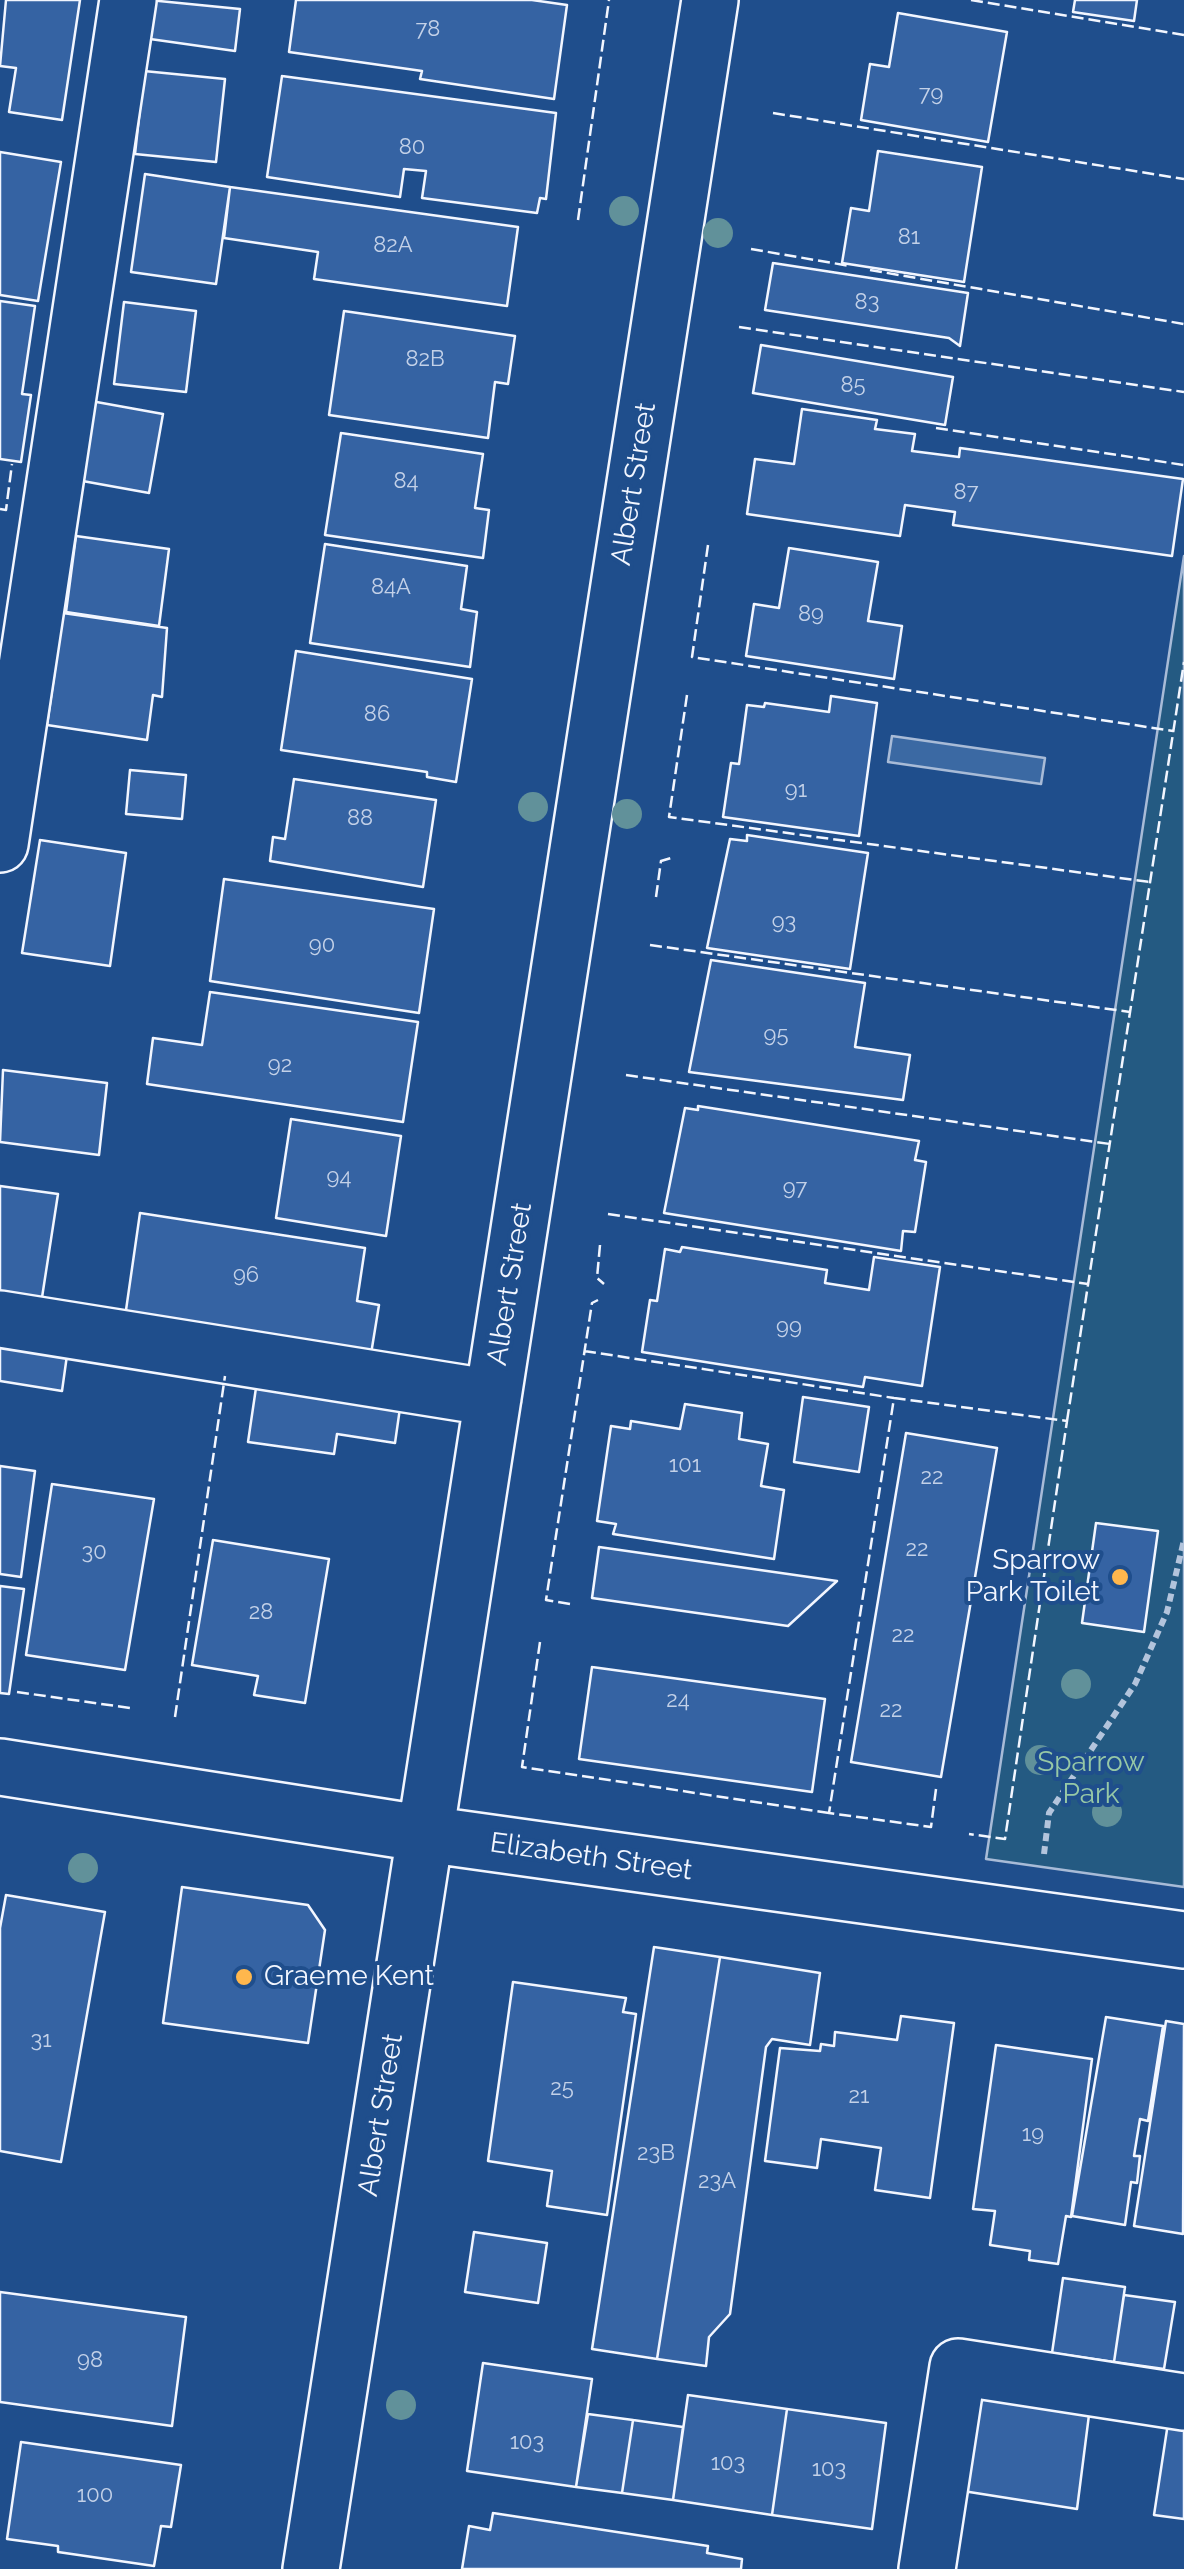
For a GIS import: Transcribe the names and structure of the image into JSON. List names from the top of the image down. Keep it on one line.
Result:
{"streets":{"street":["Albert Street","Elizabeth Street"]},"crossings":[["Albert Street","Elizabeth Street"]],"parks":["Sparrow Park"],"places":["Sparrow Park Toilet","Graeme Kent"],"house_numbers":["78","79","80","81","82A","83","82B","85","84","87","84A","89","86","91","88","93","90","95","92","94","97","96","99","101","22","22","30","28","22","24","22","31","25","21","19","23B","23A","98","103","103","103","100"]}
